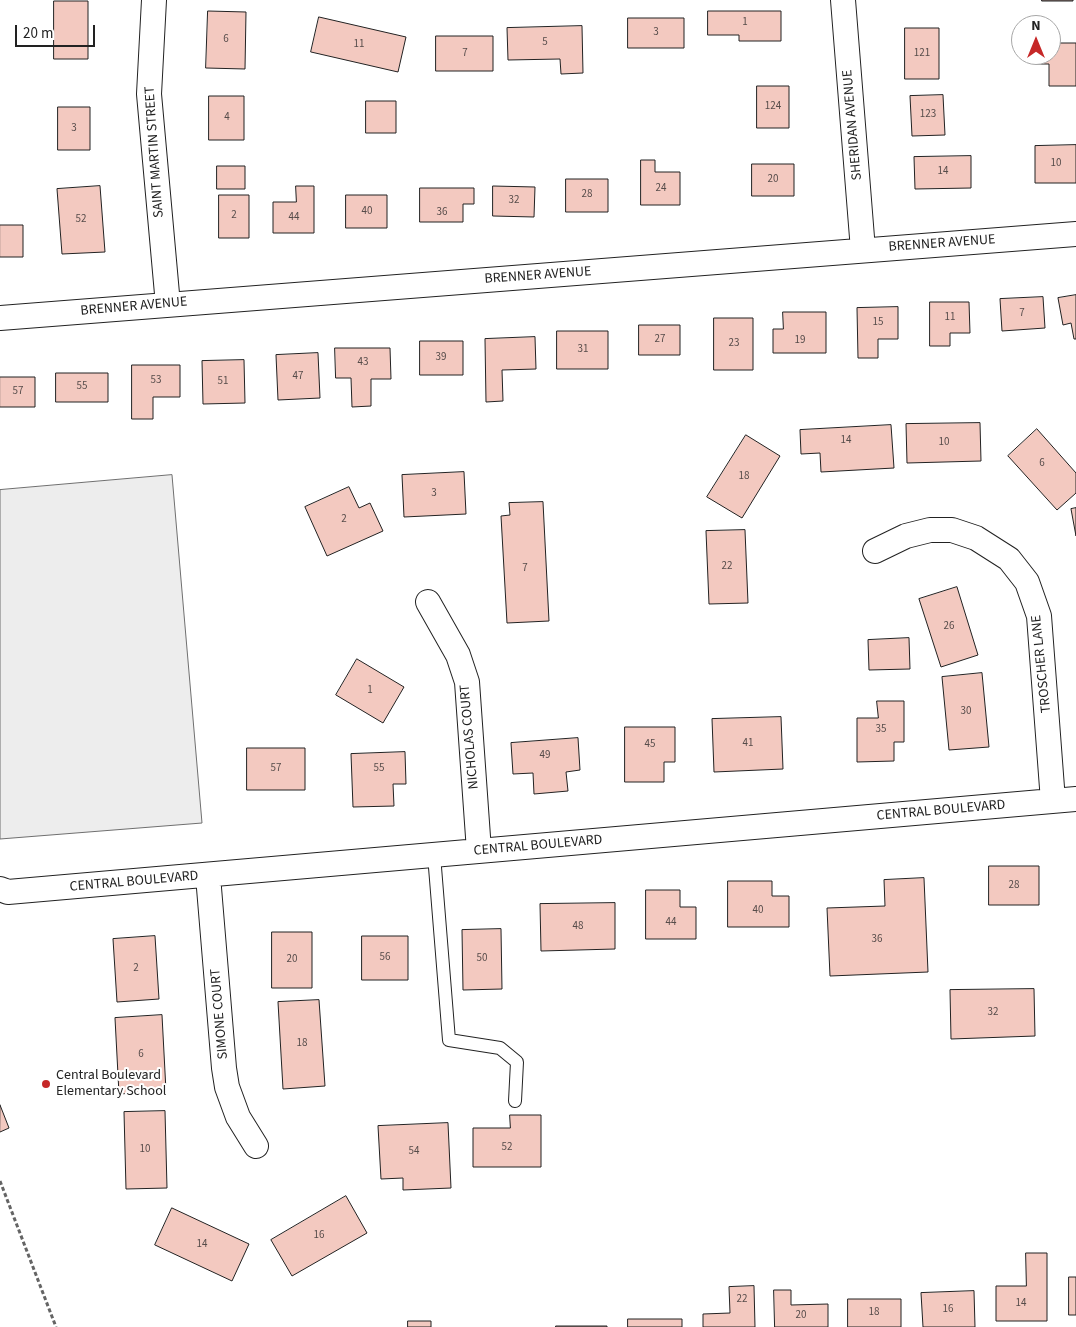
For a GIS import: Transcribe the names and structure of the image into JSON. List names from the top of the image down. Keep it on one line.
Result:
{"streets":{"street":["SHERIDAN AVENUE","SAINT MARTIN STREET","BRENNER AVENUE","TROSCHER LANE","NICHOLAS COURT","CENTRAL BOULEVARD","SIMONE COURT"]},"crossings":[["SHERIDAN AVENUE","BRENNER AVENUE"],["SAINT MARTIN STREET","BRENNER AVENUE"],["TROSCHER LANE","CENTRAL BOULEVARD"],["NICHOLAS COURT","CENTRAL BOULEVARD"],["CENTRAL BOULEVARD","SIMONE COURT"]],"places":["Central Boulevard Elementary School"],"house_numbers":["1","3","6","5","11","7","121","124","123","4","3","10","14","20","24","28","32","40","36","2","44","52","7","11","15","27","19","23","31","39","43","47","53","51","55","57","14","10","6","18","3","2","22","7","26","1","30","35","41","45","49","57","55","28","40","44","48","36","56","50","20","2","32","18","6","52","10","54","16","14","22","14","16","18","20"],"scale_bar":"20 m","north":"top"}
